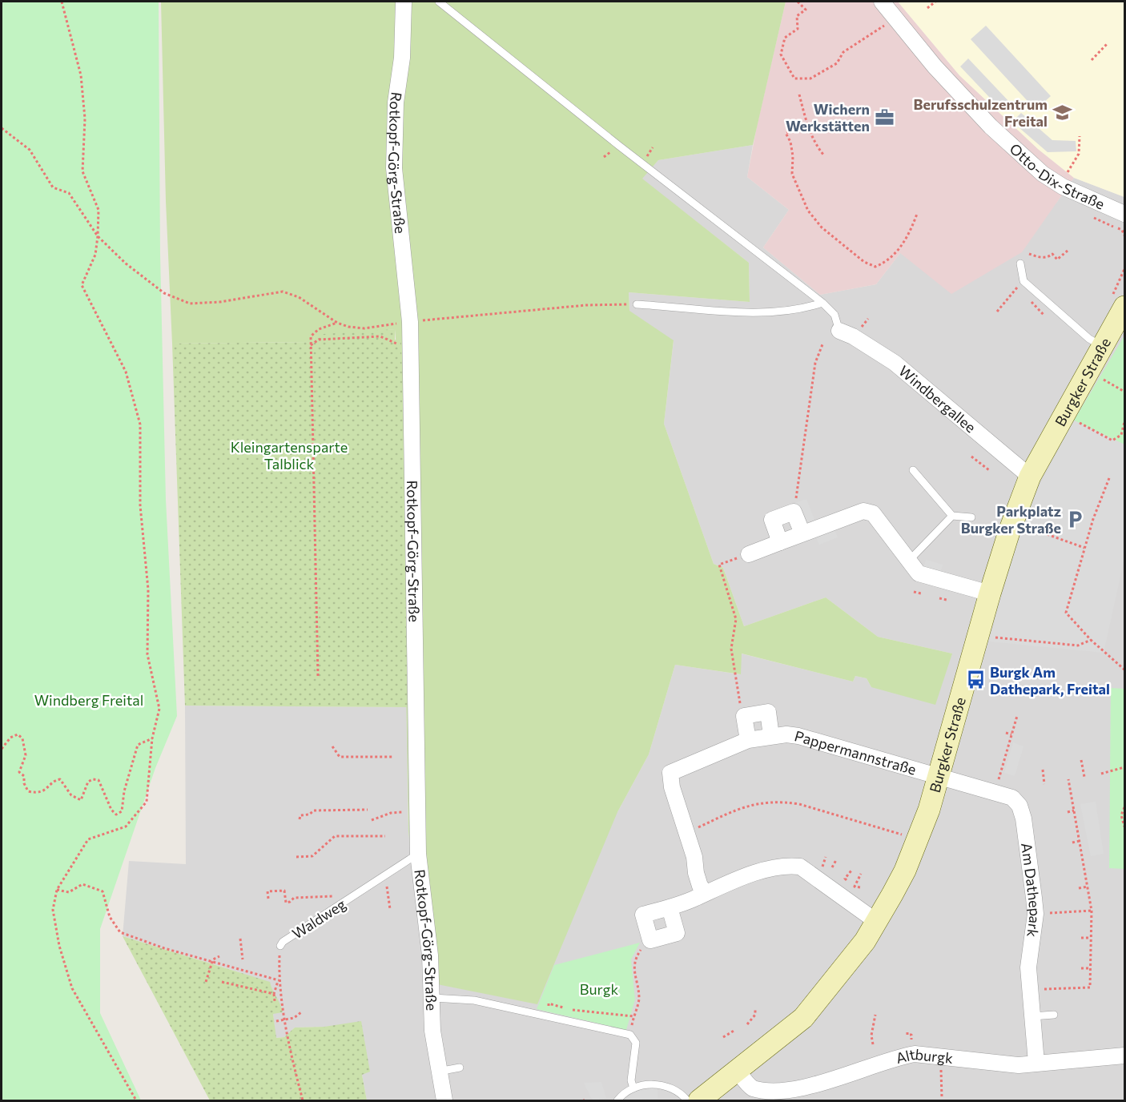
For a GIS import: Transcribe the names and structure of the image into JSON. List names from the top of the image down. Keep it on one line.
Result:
{"streets":{"main road":["Burgker Straße"],"street":["Rotkopf-Görg-Straße","Otto-Dix-Straße","Windbergallee","Pappermannstraße","Am Dathepark","Altburgk"],"lane":["Waldweg"]},"crossings":[["Rotkopf-Görg-Straße","Waldweg"],["Burgker Straße","Windbergallee"],["Burgker Straße","Pappermannstraße"],["Burgker Straße","Am Dathepark"],["Burgker Straße","Altburgk"],["Pappermannstraße","Am Dathepark"],["Am Dathepark","Altburgk"]],"parks":["Kleingartensparte Talblick","Windberg Freital","Burgk"],"places":{"school or university":["Berufsschulzentrum Freital"],"office":["Wichern Werkstätten"],"parking":["Parkplatz Burgker Straße"],"bus stop":["Burgk Am Dathepark, Freital"]}}
